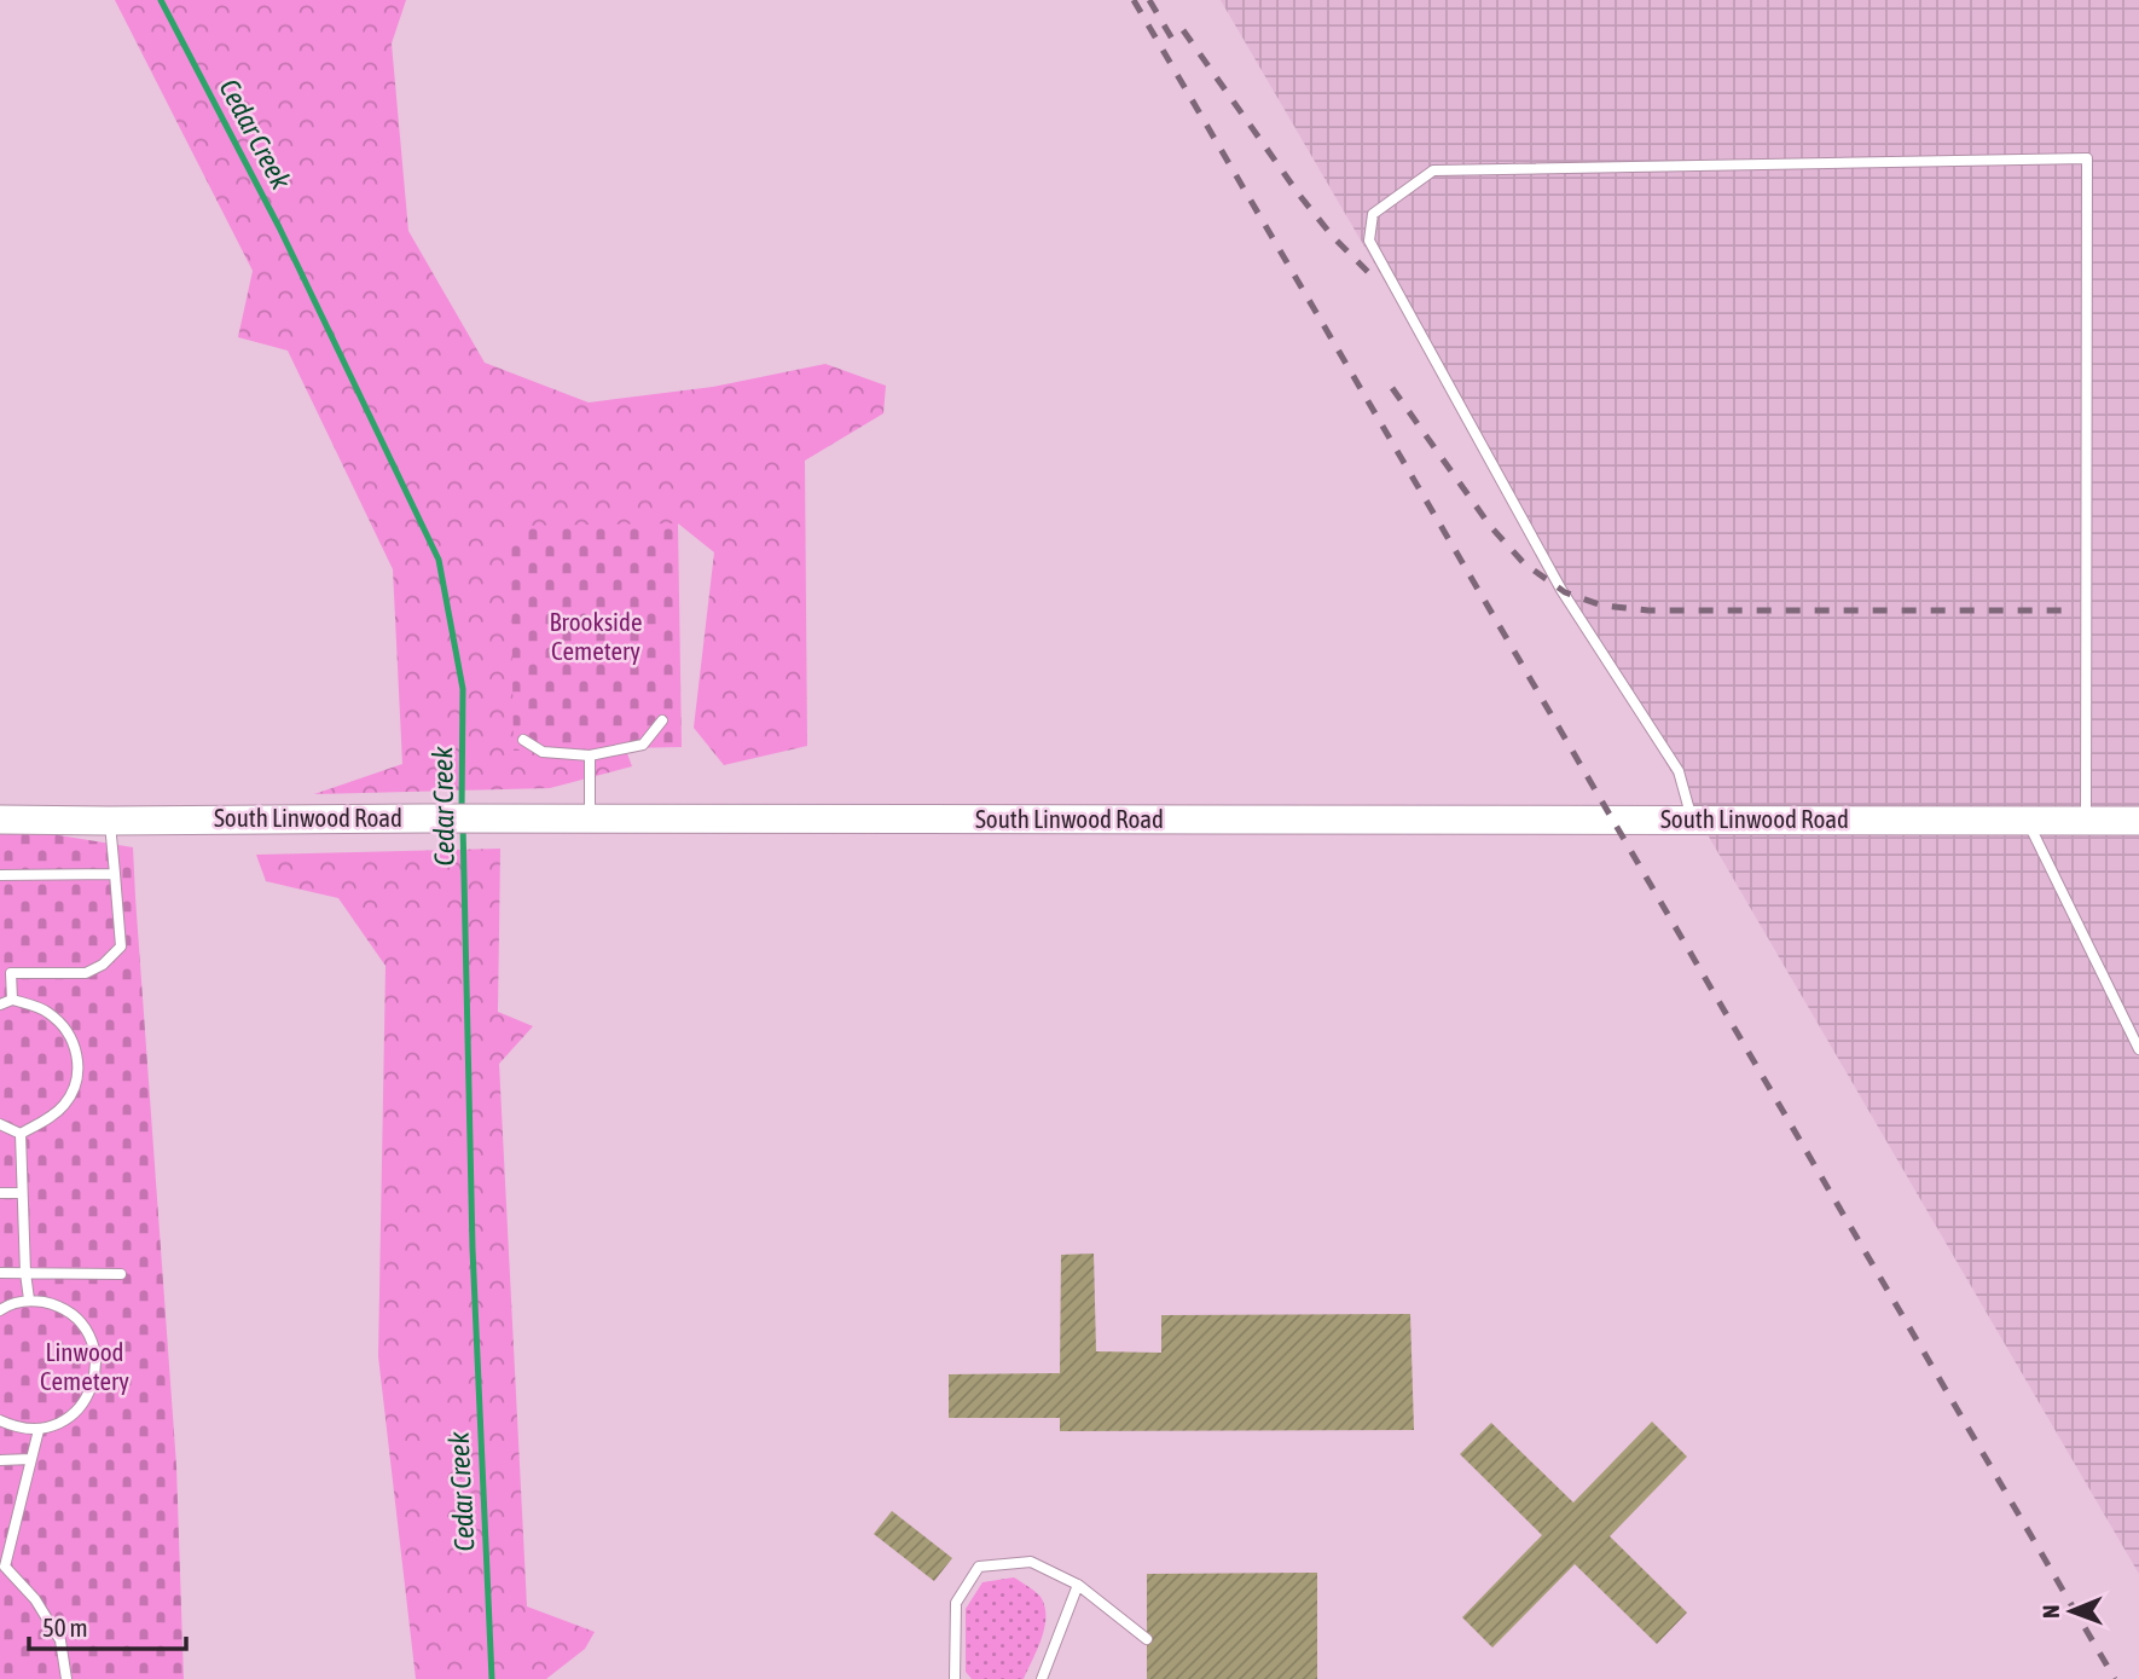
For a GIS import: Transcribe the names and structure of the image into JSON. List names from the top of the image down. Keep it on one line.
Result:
{"streets":{"main road":["South Linwood Road"]},"water":["Cedar Creek"],"parks":["Brookside Cemetery","Linwood Cemetery"],"scale_bar":"50 m","north":"left"}
